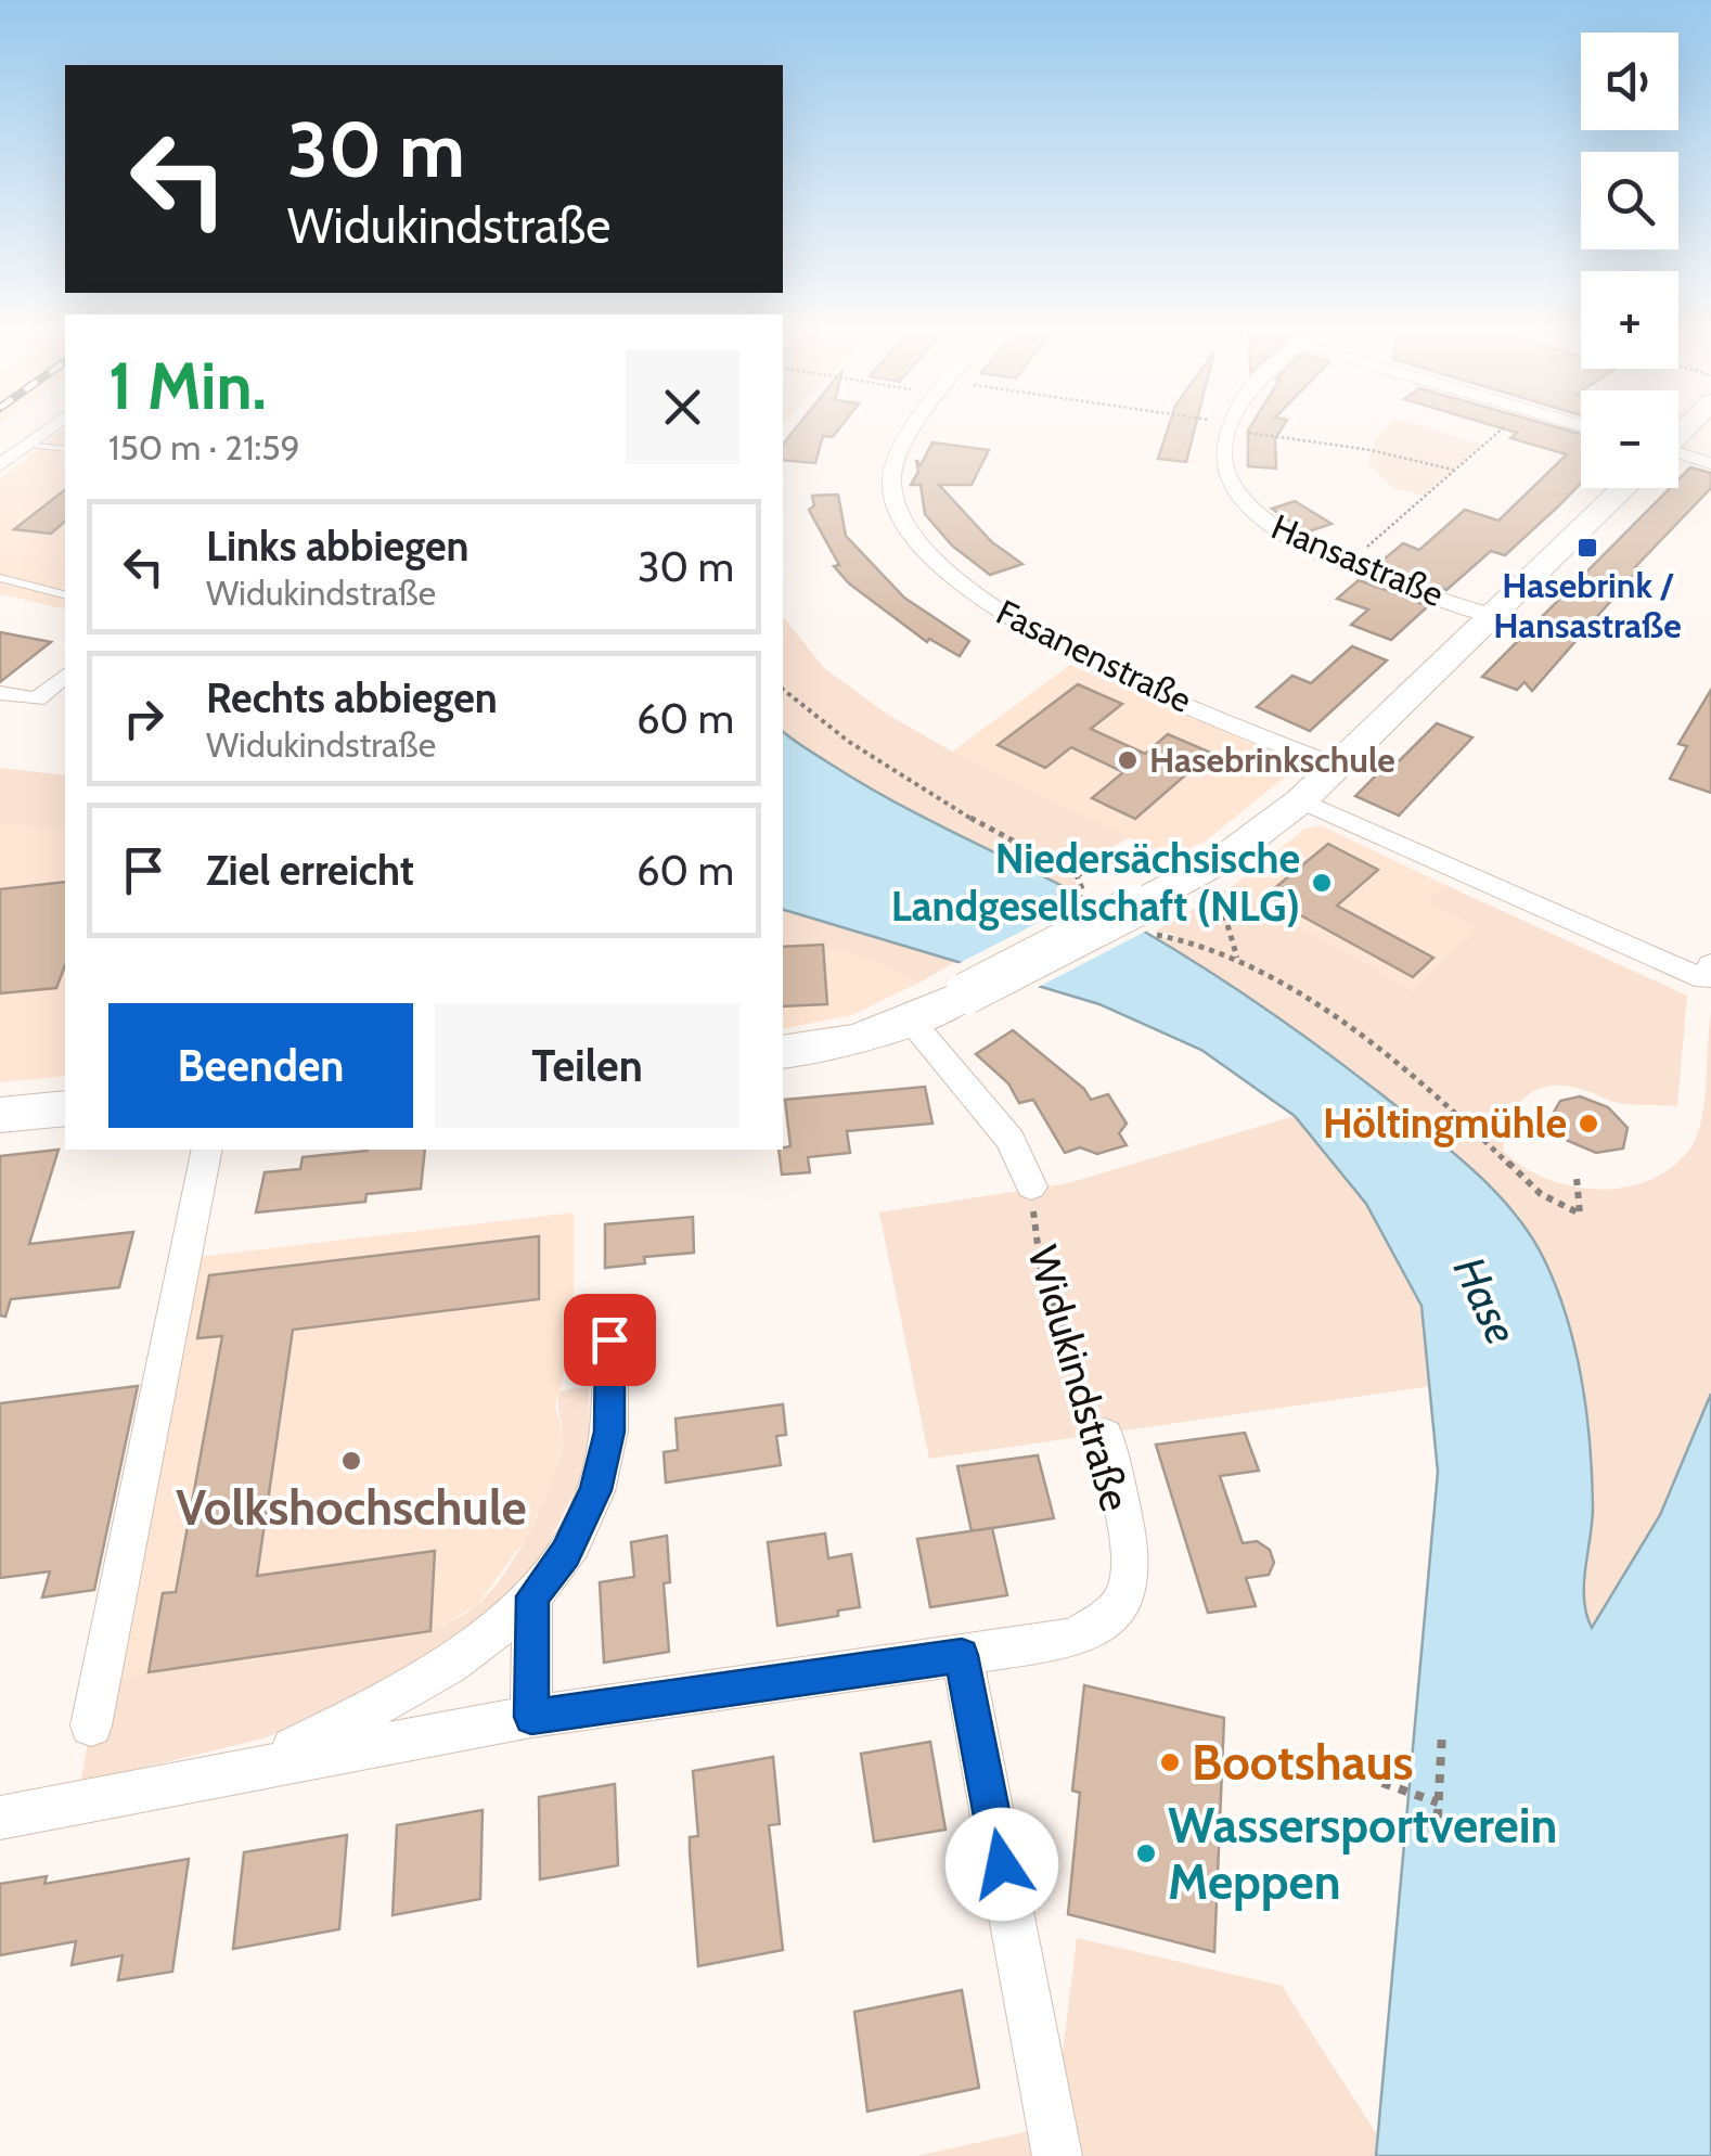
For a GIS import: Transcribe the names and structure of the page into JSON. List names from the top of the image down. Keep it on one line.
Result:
{"streets":{"street":["Hansastraße","Fasanenstraße","Widukindstraße"]},"water":["Hase"],"places":{"transit":["Hasebrink / Hansastraße"],"other":["Hasebrinkschule","Niedersächsische Landgesellschaft (NLG)","Höltingmühle","Volkshochschule","Bootshaus","Wassersportverein Meppen"]},"page":{"map_buttons":["+","−"],"turn":["30 m","Widukindstraße"],"heading":["1 Min.","150 m · 21:59"],"list":[{"name":"Links abbiegen","note":"Widukindstraße","value":"30 m"},{"name":"Rechts abbiegen","note":"Widukindstraße","value":"60 m"},{"name":"Ziel erreicht","value":"60 m"}],"buttons":["Beenden","Teilen"]}}
